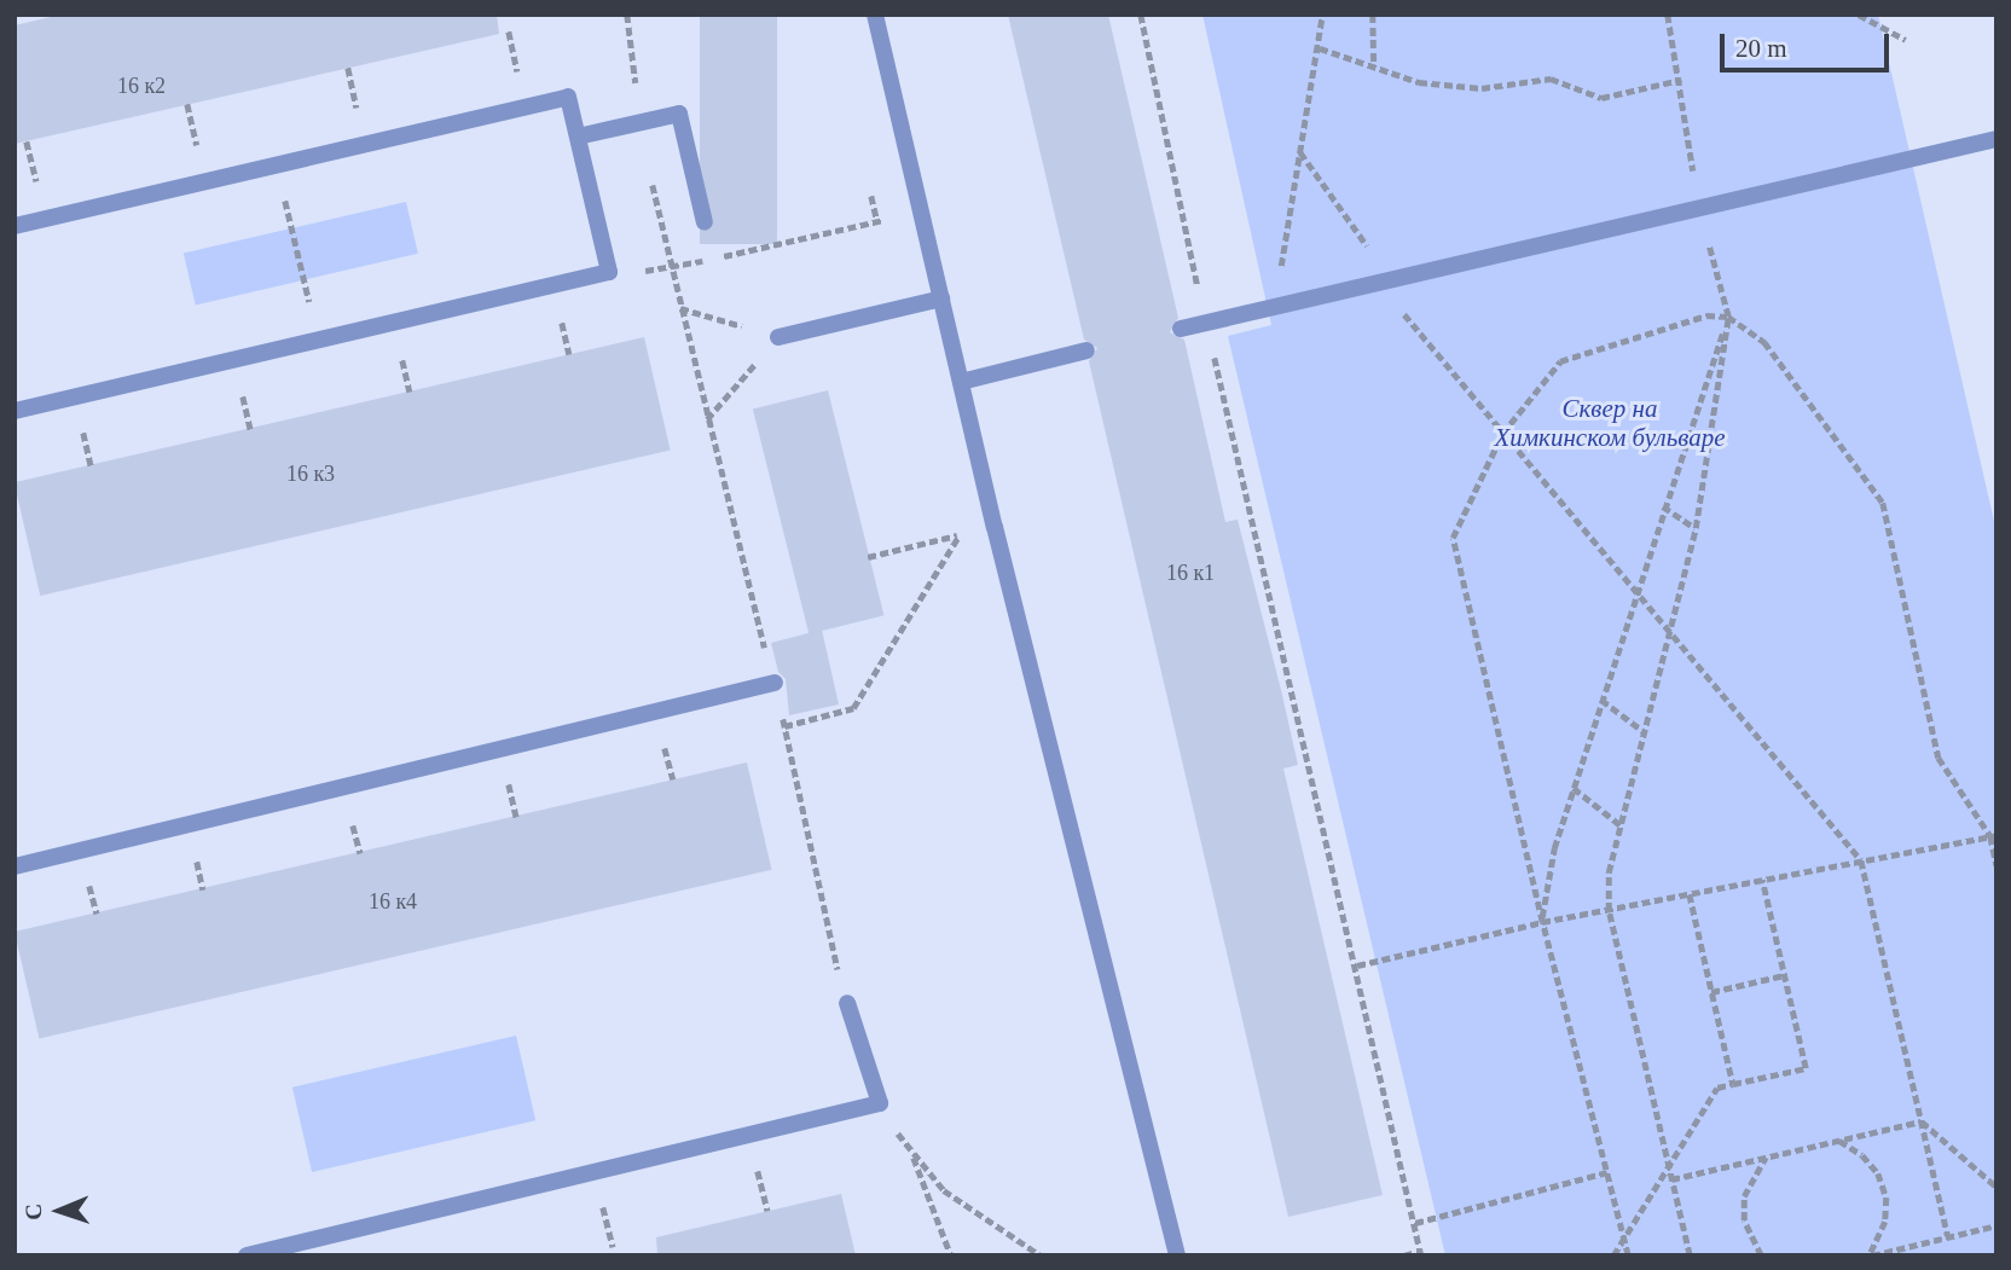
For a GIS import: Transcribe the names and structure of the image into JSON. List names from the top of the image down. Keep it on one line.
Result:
{"parks":["Сквер на Химкинском бульваре"],"house_numbers":["16 к2","16 к3","16 к1","16 к4"],"scale_bar":"20 m","north":"left"}
